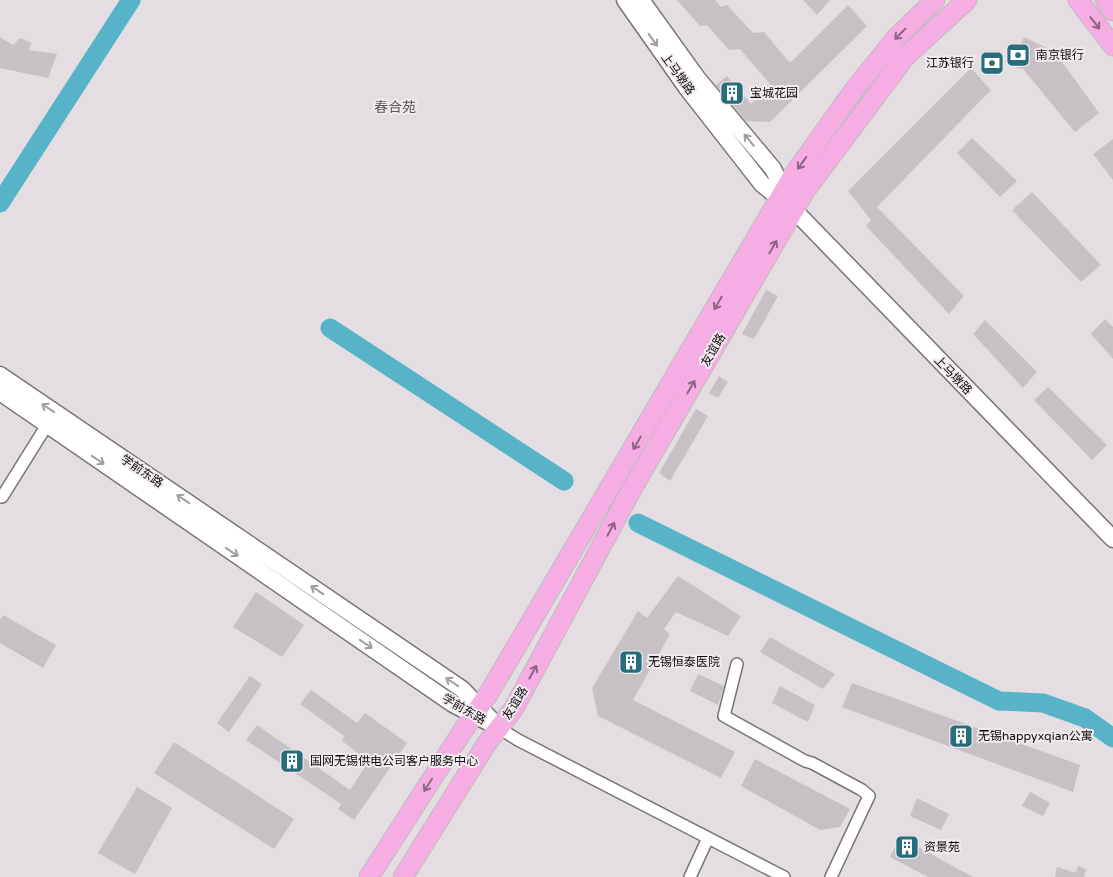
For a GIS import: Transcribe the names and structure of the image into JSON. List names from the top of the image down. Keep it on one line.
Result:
{"streets":{"main road":["上马墩路","友谊路","学前东路"]},"crossings":[["上马墩路","友谊路"],["友谊路","学前东路"]],"districts":["春合苑"],"places":{"bank":["南京银行","江苏银行"],"building":["宝城花园","无锡恒泰医院","无锡happyxqian公寓","国网无锡供电公司客户服务中心","资景苑"]}}
